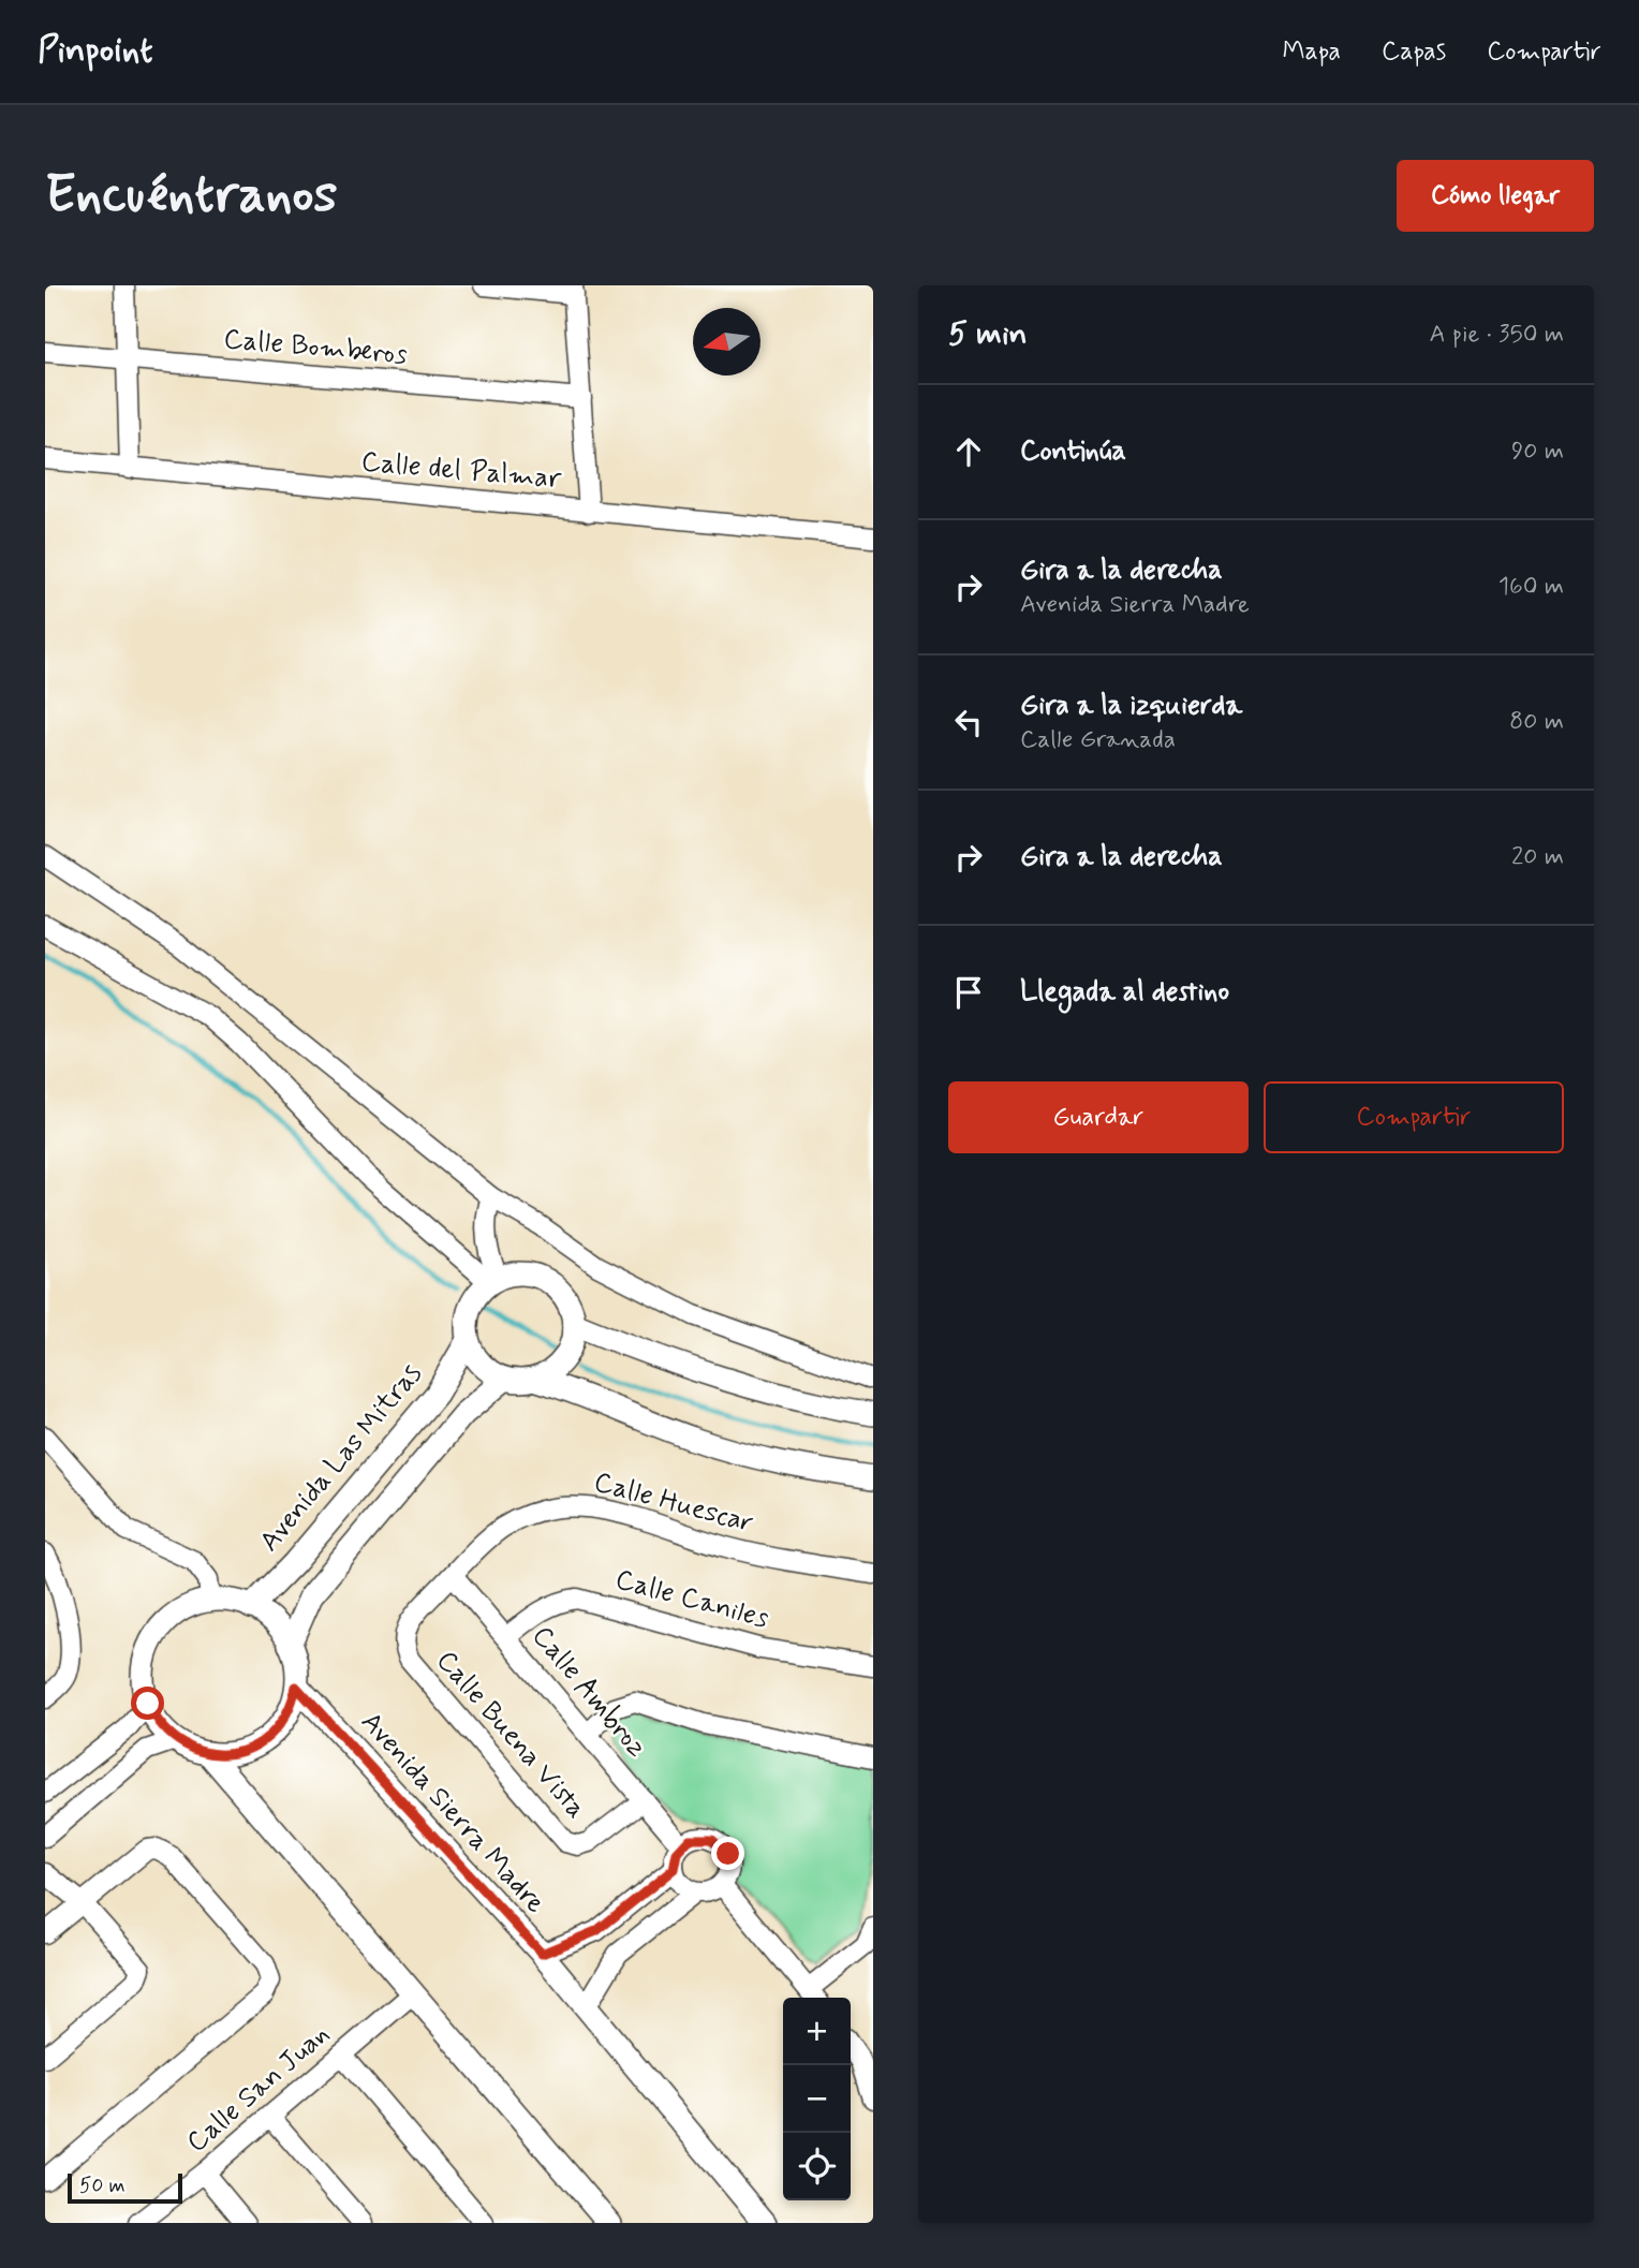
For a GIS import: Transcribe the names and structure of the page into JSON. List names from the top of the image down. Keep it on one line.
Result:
{"streets":{"street":["Calle Bomberos","Calle del Palmar","Avenida Las Mitras","Calle Huescar","Calle Caniles","Calle Ambroz","Calle Buena Vista","Avenida Sierra Madre","Calle San Juan"]},"crossings":[["Avenida Las Mitras","Avenida Sierra Madre"],["Calle Huescar","Calle Ambroz"],["Calle Huescar","Calle Buena Vista"],["Calle Caniles","Calle Ambroz"],["Calle Ambroz","Calle Buena Vista"]],"scale_bar":"50 m","north":"left","page":{"header":"Pinpoint","nav":["Mapa","Capas","Compartir"],"buttons":["Cómo llegar",["Guardar","Compartir"]],"title":"Encuéntranos","heading":["5 min","A pie · 350 m"],"list":[["Continúa","90 m"],["Gira a la derecha","Avenida Sierra Madre","160 m"],["Gira a la izquierda","Calle Granada","80 m"],["Gira a la derecha","20 m"],"Llegada al destino"],"map_buttons":["+","−"],"scale":"50 m"}}
